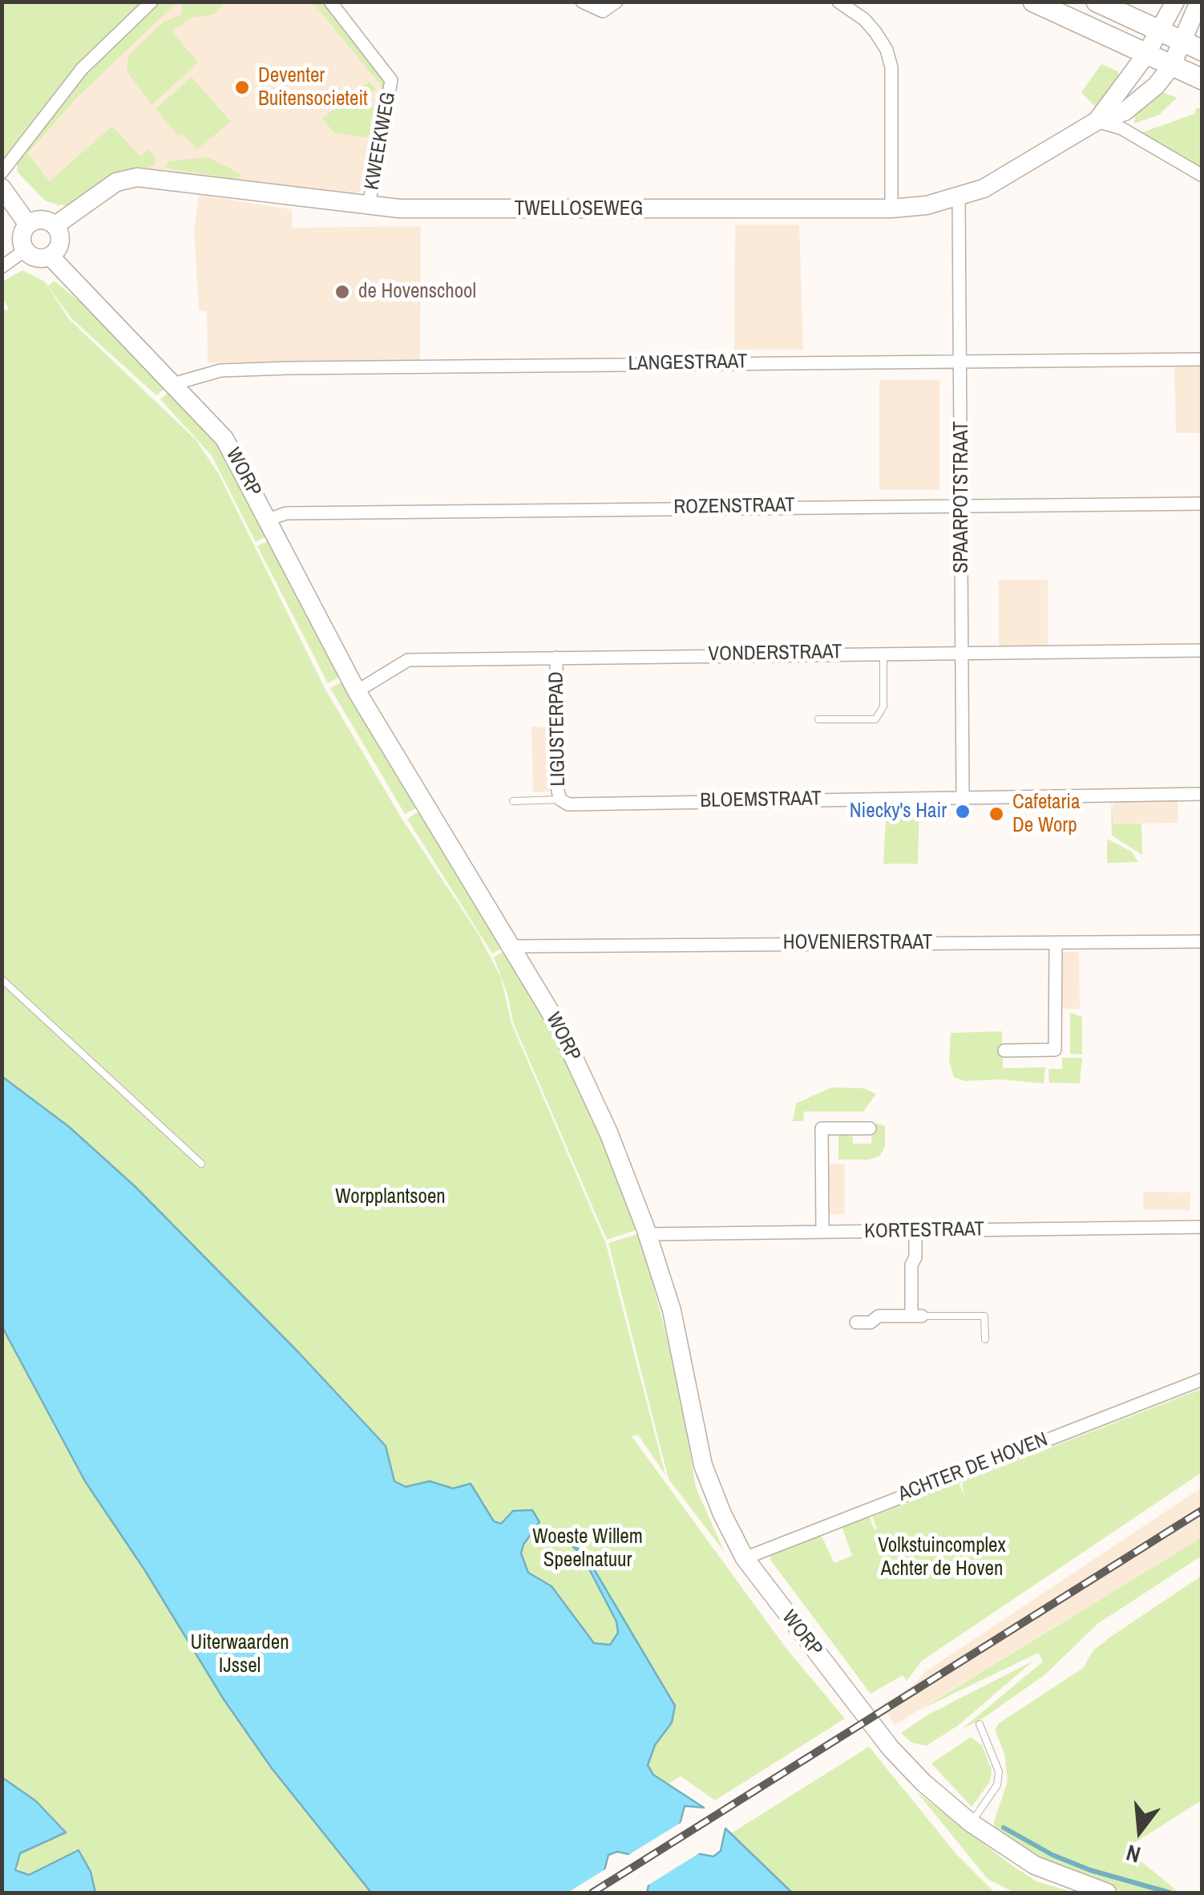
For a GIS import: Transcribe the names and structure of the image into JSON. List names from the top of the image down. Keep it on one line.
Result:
{"streets":{"street":["KWEEKWEG","TWELLOSEWEG","LANGESTRAAT","WORP","SPAARPOTSTRAAT","ROZENSTRAAT","VONDERSTRAAT","LIGUSTERPAD","BLOEMSTRAAT","HOVENIERSTRAAT","KORTESTRAAT","ACHTER DE HOVEN"]},"crossings":[["KWEEKWEG","TWELLOSEWEG"],["TWELLOSEWEG","WORP"],["TWELLOSEWEG","SPAARPOTSTRAAT"],["LANGESTRAAT","WORP"],["LANGESTRAAT","SPAARPOTSTRAAT"],["WORP","ROZENSTRAAT"],["WORP","VONDERSTRAAT"],["WORP","HOVENIERSTRAAT"],["WORP","KORTESTRAAT"],["WORP","ACHTER DE HOVEN"],["SPAARPOTSTRAAT","ROZENSTRAAT"],["SPAARPOTSTRAAT","VONDERSTRAAT"],["SPAARPOTSTRAAT","BLOEMSTRAAT"],["VONDERSTRAAT","LIGUSTERPAD"],["LIGUSTERPAD","BLOEMSTRAAT"]],"parks":["Worpplantsoen","Woeste Willem Speelnatuur","Volkstuincomplex Achter de Hoven","Uiterwaarden IJssel"],"places":["Deventer Buitensocieteit","de Hovenschool","Niecky's Hair","Cafetaria De Worp"],"north":"bottom"}
